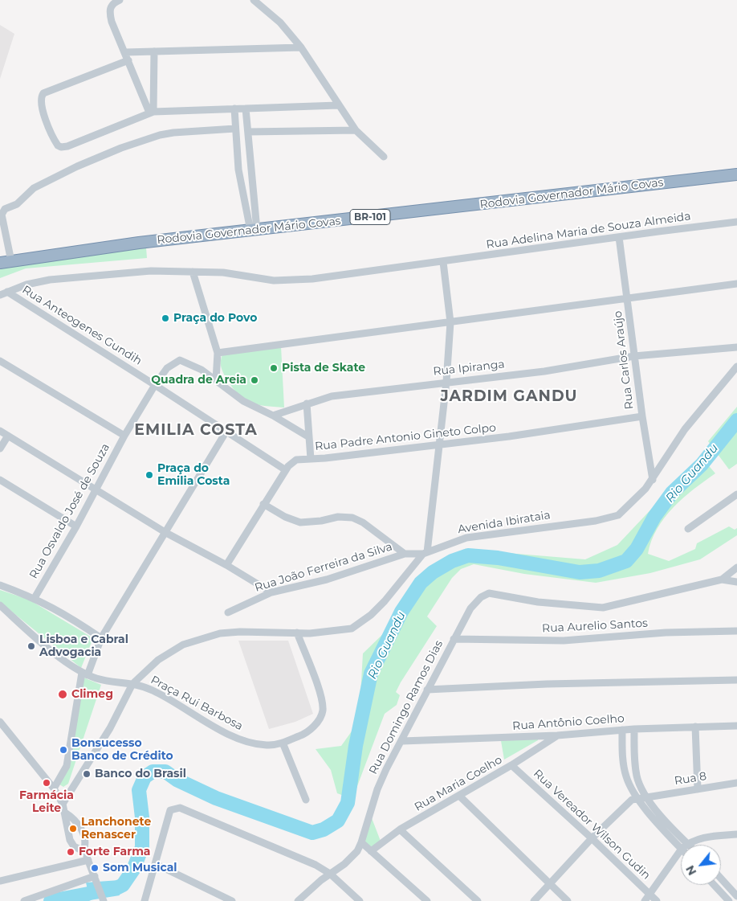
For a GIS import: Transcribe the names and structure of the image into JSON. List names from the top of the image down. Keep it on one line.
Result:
{"streets":{"highway":["Rodovia Governador Mário Covas","BR-101"],"street":["Rua Adelina Maria de Souza Almeida","Rua Anteogenes Gundih","Rua Carlos Araújo","Rua Ipiranga","Rua Padre Antonio Gineto Colpo","Rua Osvaldo José de Souza","Avenida Ibirataia","Rua João Ferreira da Silva","Rua Aurelio Santos","Praça Rui Barbosa","Rua Domingo Ramos Dias","Rua Antônio Coelho","Rua 8","Rua Maria Coelho","Rua Vereador Wilson Gudin"]},"crossings":[["Rua Adelina Maria de Souza Almeida","Rua Anteogenes Gundih"],["Rua Adelina Maria de Souza Almeida","Rua Carlos Araújo"],["Rua Anteogenes Gundih","Rua Padre Antonio Gineto Colpo"],["Rua Anteogenes Gundih","Rua Osvaldo José de Souza"],["Rua Carlos Araújo","Rua Ipiranga"],["Rua Carlos Araújo","Rua Padre Antonio Gineto Colpo"],["Rua Carlos Araújo","Avenida Ibirataia"],["Avenida Ibirataia","Rua João Ferreira da Silva"],["Rua Aurelio Santos","Rua Domingo Ramos Dias"],["Rua Domingo Ramos Dias","Rua Antônio Coelho"],["Rua Antônio Coelho","Rua Maria Coelho"],["Rua Maria Coelho","Rua Vereador Wilson Gudin"]],"districts":["JARDIM GANDU","EMILIA COSTA"],"water":["Rio Guandu"],"places":["Praça do Povo","Pista de Skate","Quadra de Areia","Praça do Emilia Costa","Lisboa e Cabral Advogacia","Climeg","Bonsucesso Banco de Crédito","Banco do Brasil","Farmácia Leite","Lanchonete Renascer","Forte Farma","Som Musical"],"north":"bottom left"}
